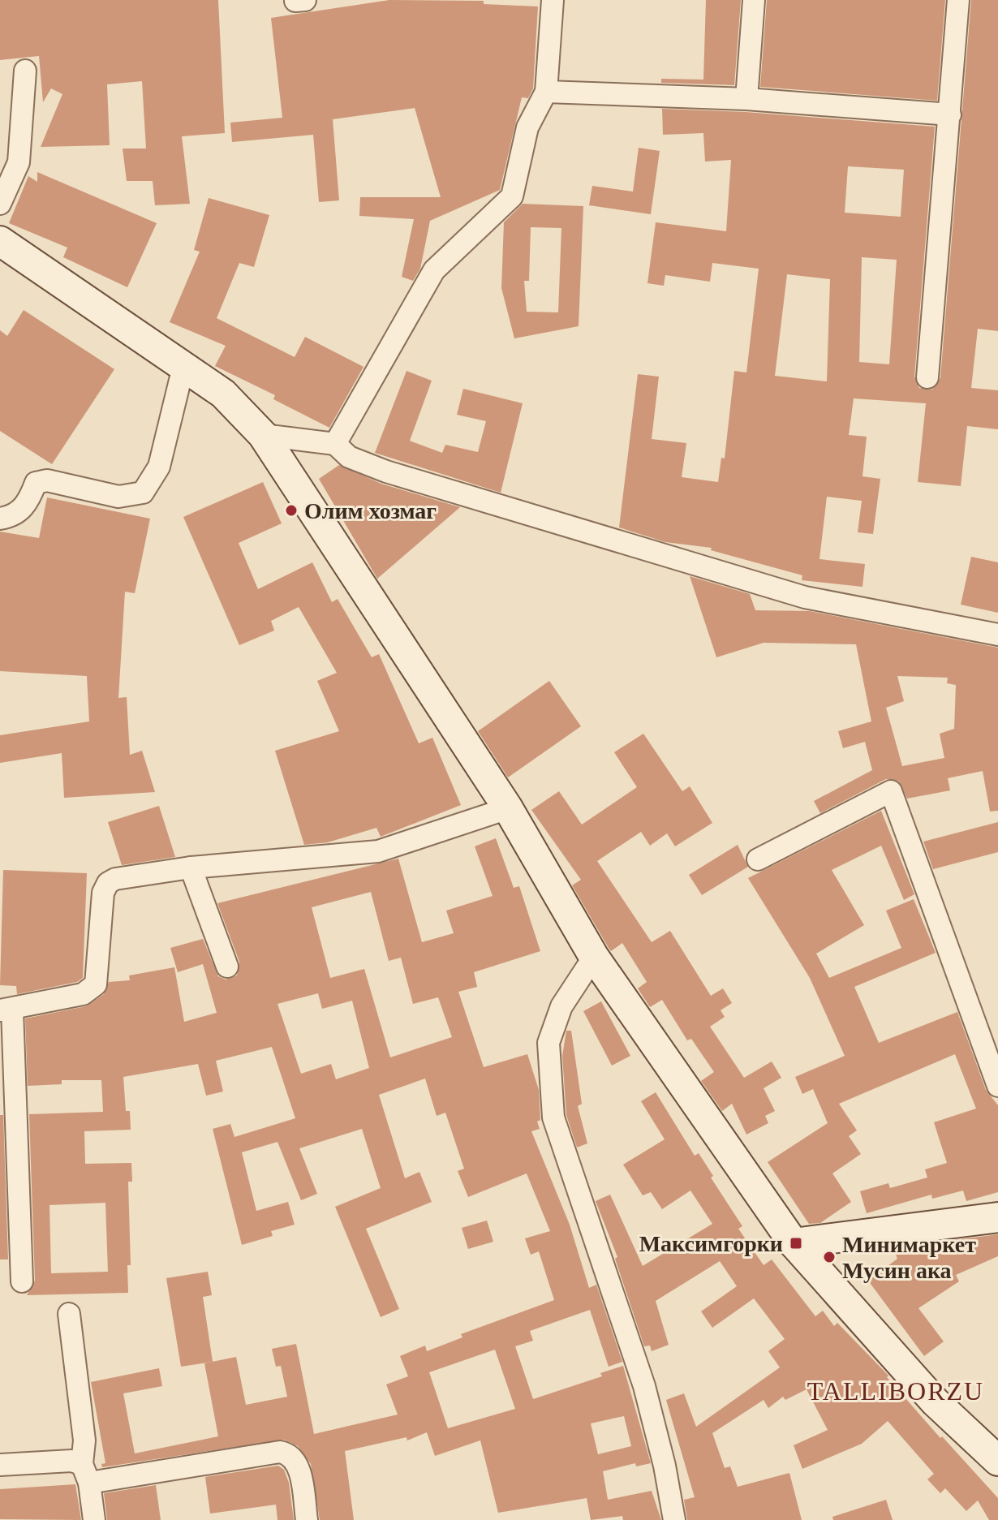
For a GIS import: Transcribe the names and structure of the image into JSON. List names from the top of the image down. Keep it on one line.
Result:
{"districts":["TALLIBORZU"],"places":{"other":["Олим хозмаг","Минимаркет Мусин ака"],"transit":["Максимгорки"]}}
